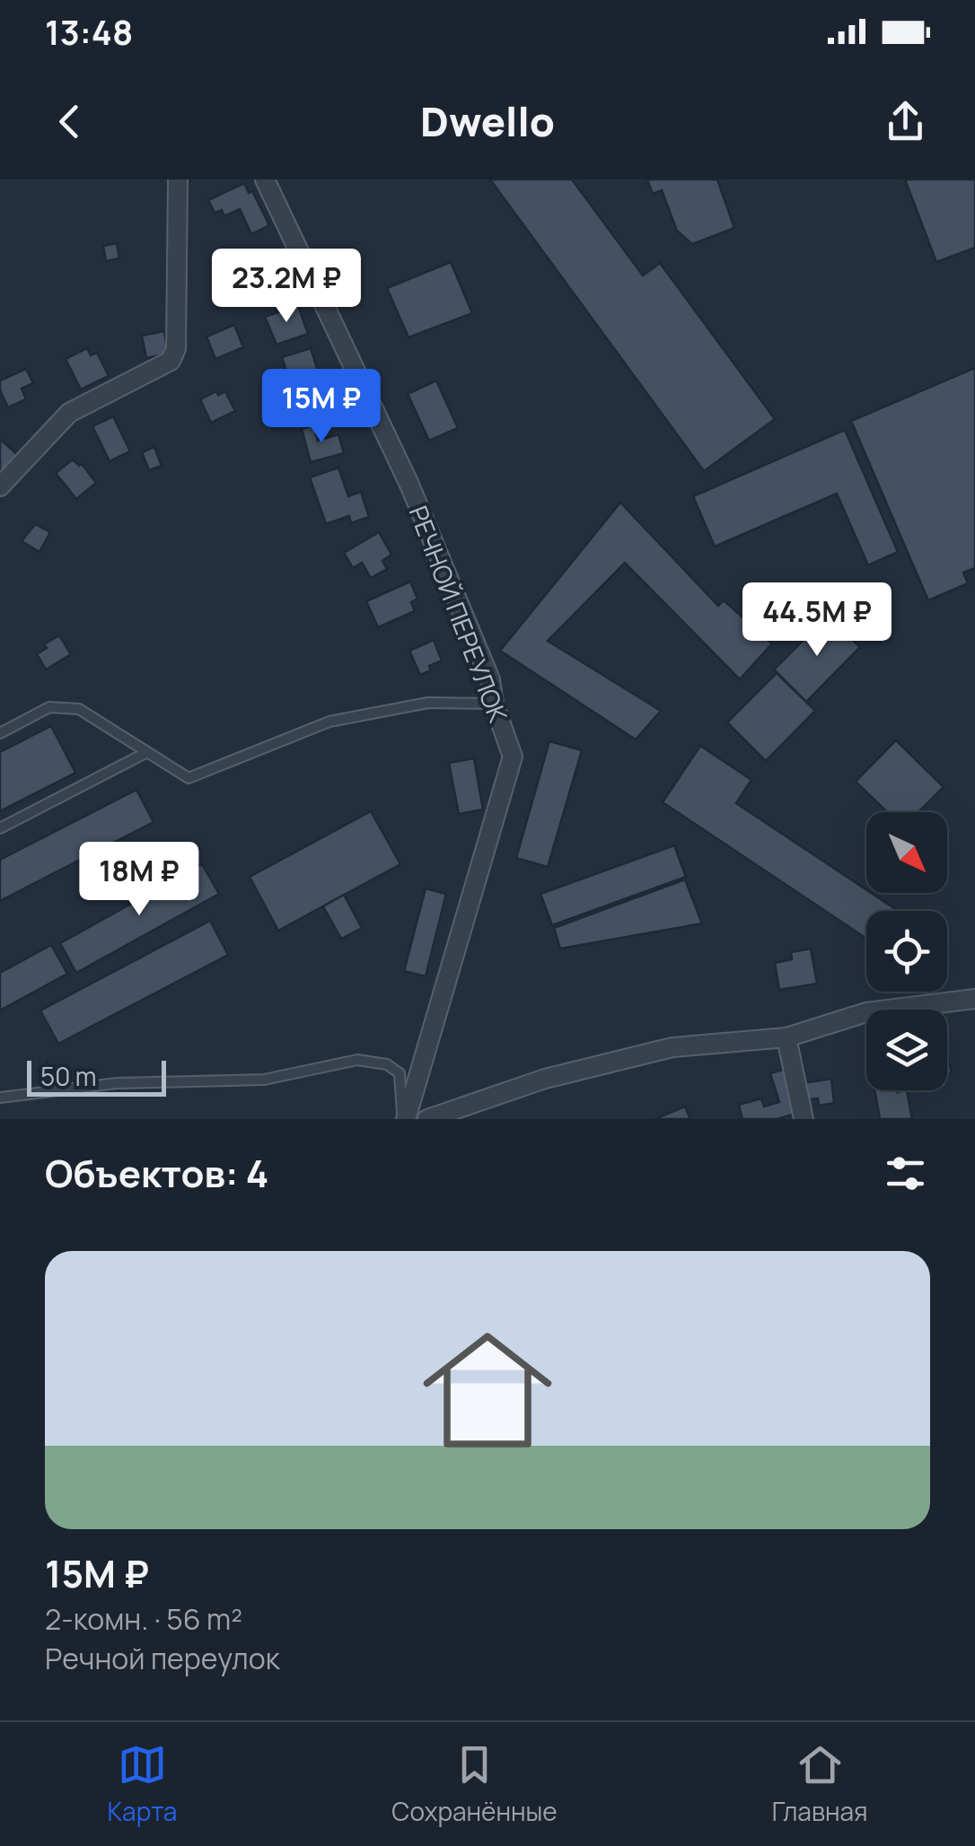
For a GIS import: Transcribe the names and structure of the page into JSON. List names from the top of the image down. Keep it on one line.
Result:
{"streets":{"street":["РЕЧНОЙ ПЕРЕУЛОК"]},"scale_bar":"50 m","north":"bottom right","page":{"status":"13:48","header":"Dwello","price":["23.2M ₽","15M ₽","44.5M ₽","18M ₽"],"scale":"50 m","heading":"Объектов: 4","list":[{"name":"15M ₽","note":"2-комн. · 56 m² · Речной переулок"}],"tabs":["Карта","Сохранённые","Главная"]}}
